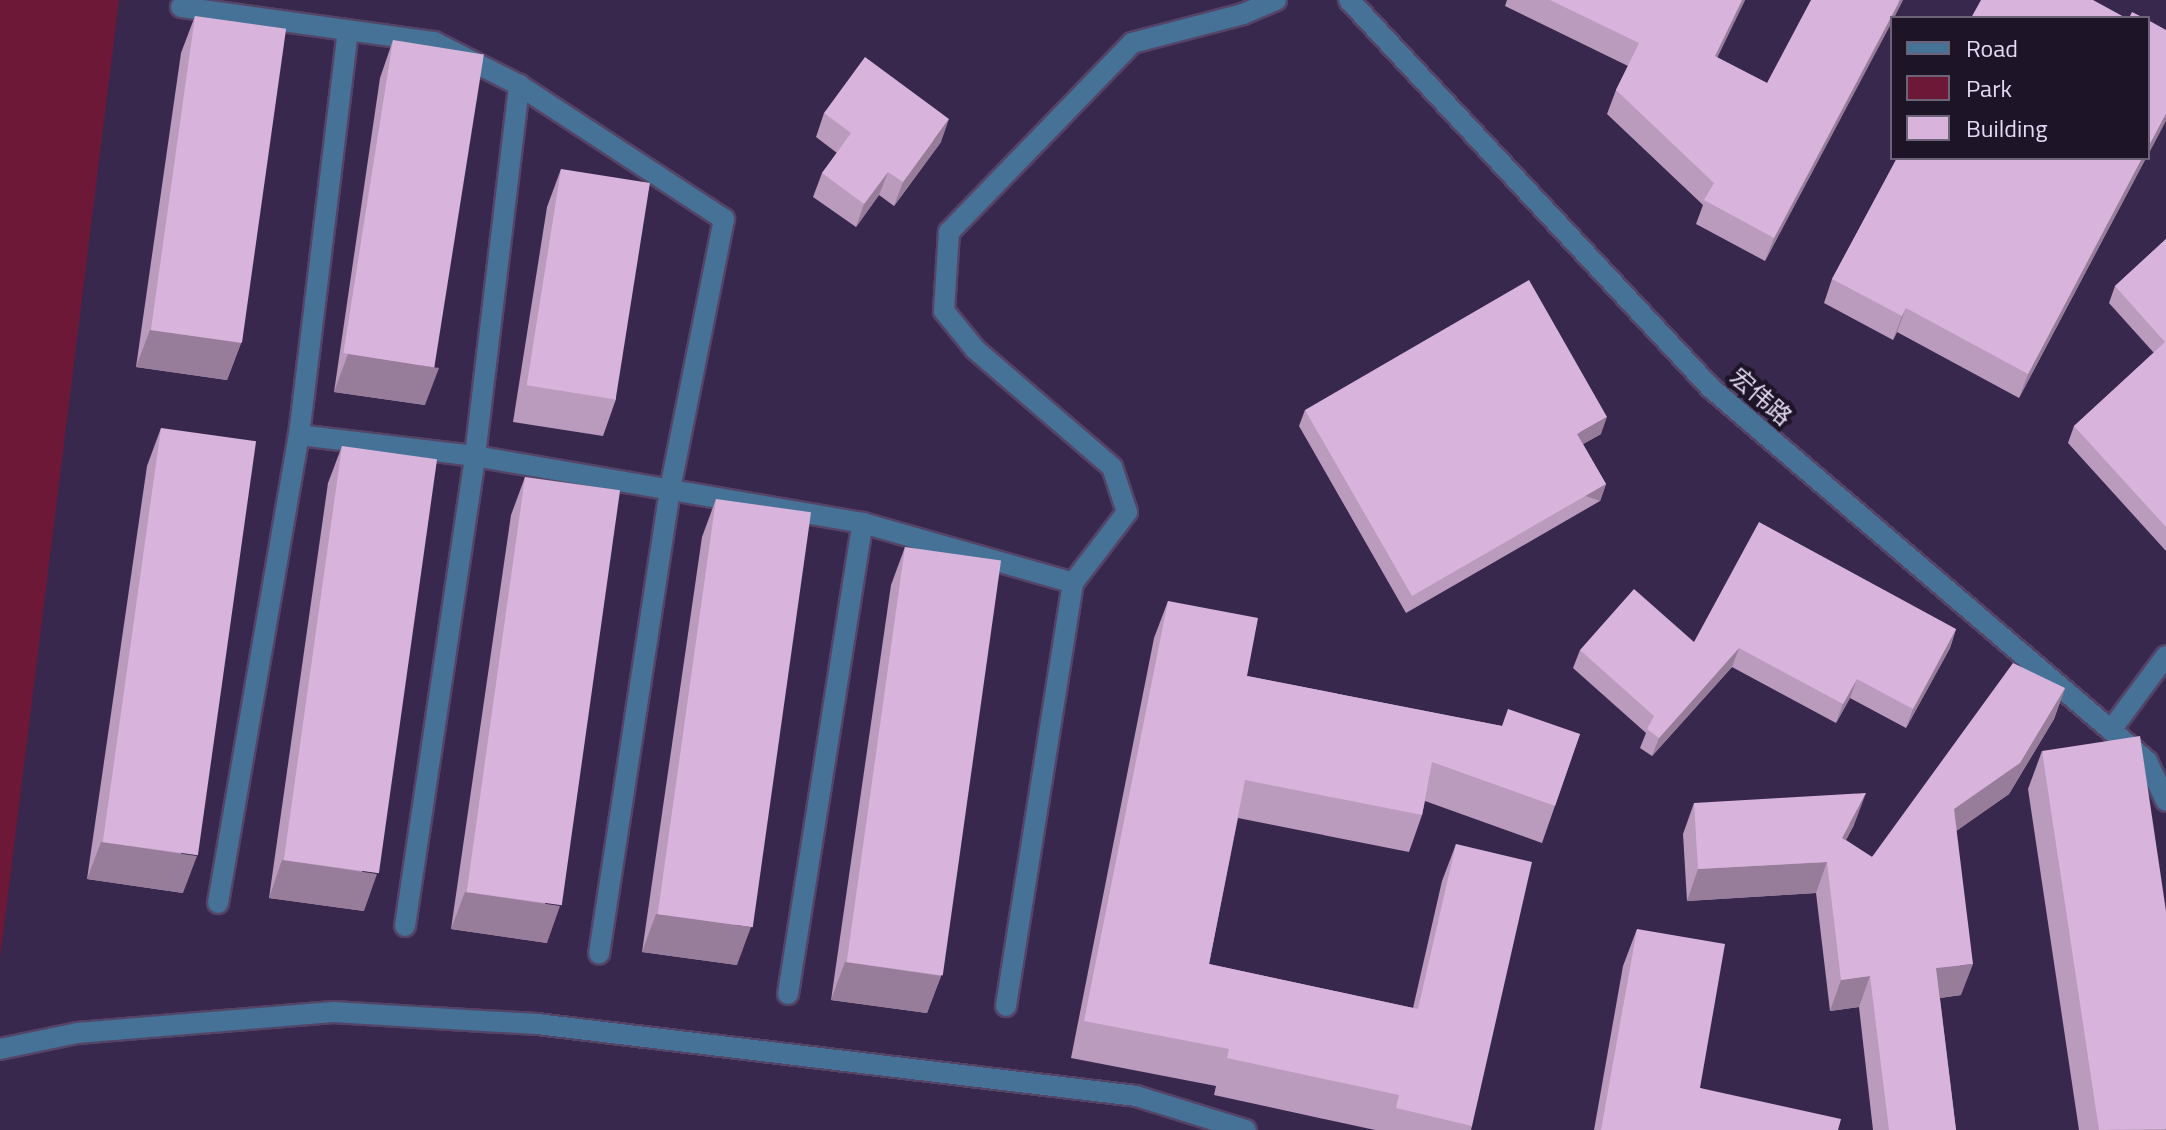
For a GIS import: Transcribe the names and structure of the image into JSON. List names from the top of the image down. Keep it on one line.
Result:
{"streets":{"street":["宏伟路"]},"legend":["Road","Park","Building"]}
